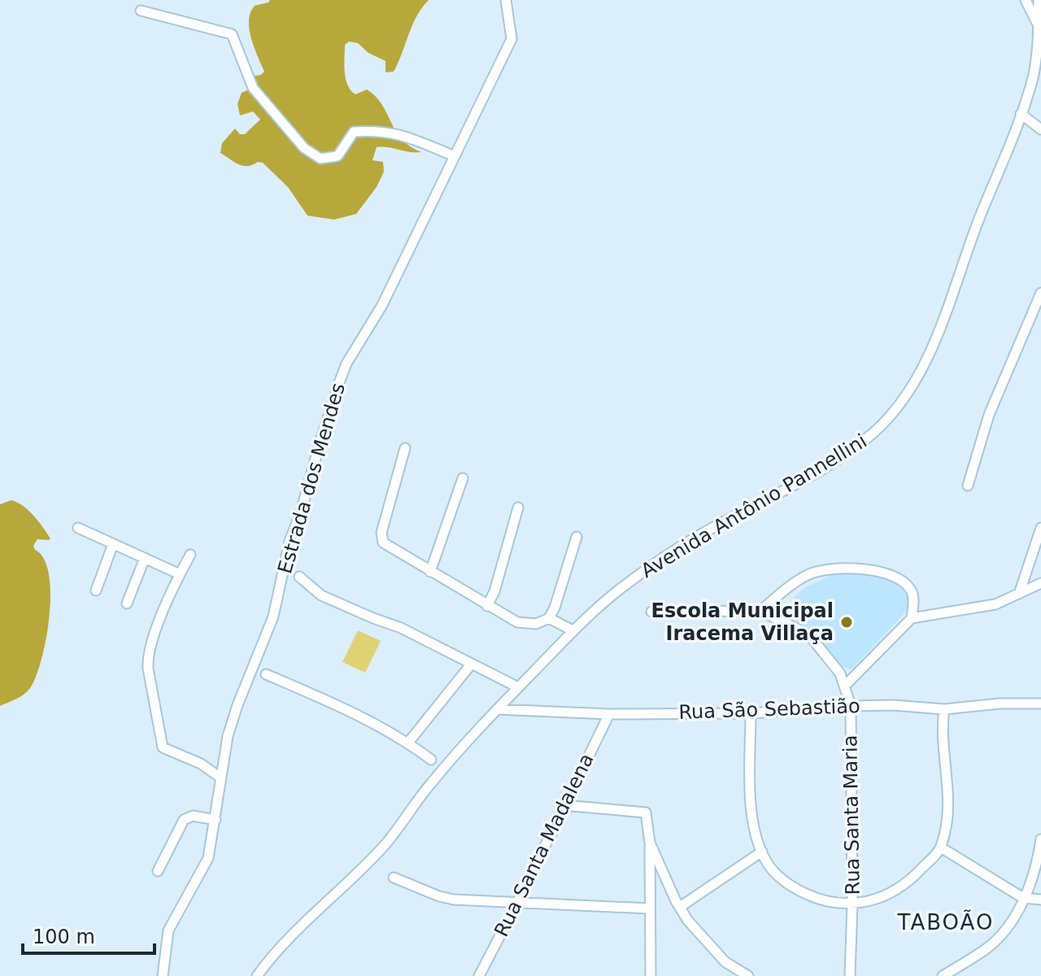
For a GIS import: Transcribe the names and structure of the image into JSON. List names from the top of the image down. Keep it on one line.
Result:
{"streets":{"street":["Estrada dos Mendes","Avenida Antônio Pannellini","Rua São Sebastião","Rua Santa Maria","Rua Santa Madalena"]},"crossings":[["Avenida Antônio Pannellini","Rua São Sebastião"],["Rua São Sebastião","Rua Santa Maria"],["Rua São Sebastião","Rua Santa Madalena"]],"districts":["TABOÃO"],"places":["Escola Municipal Iracema Villaça"],"scale_bar":"100 m"}
